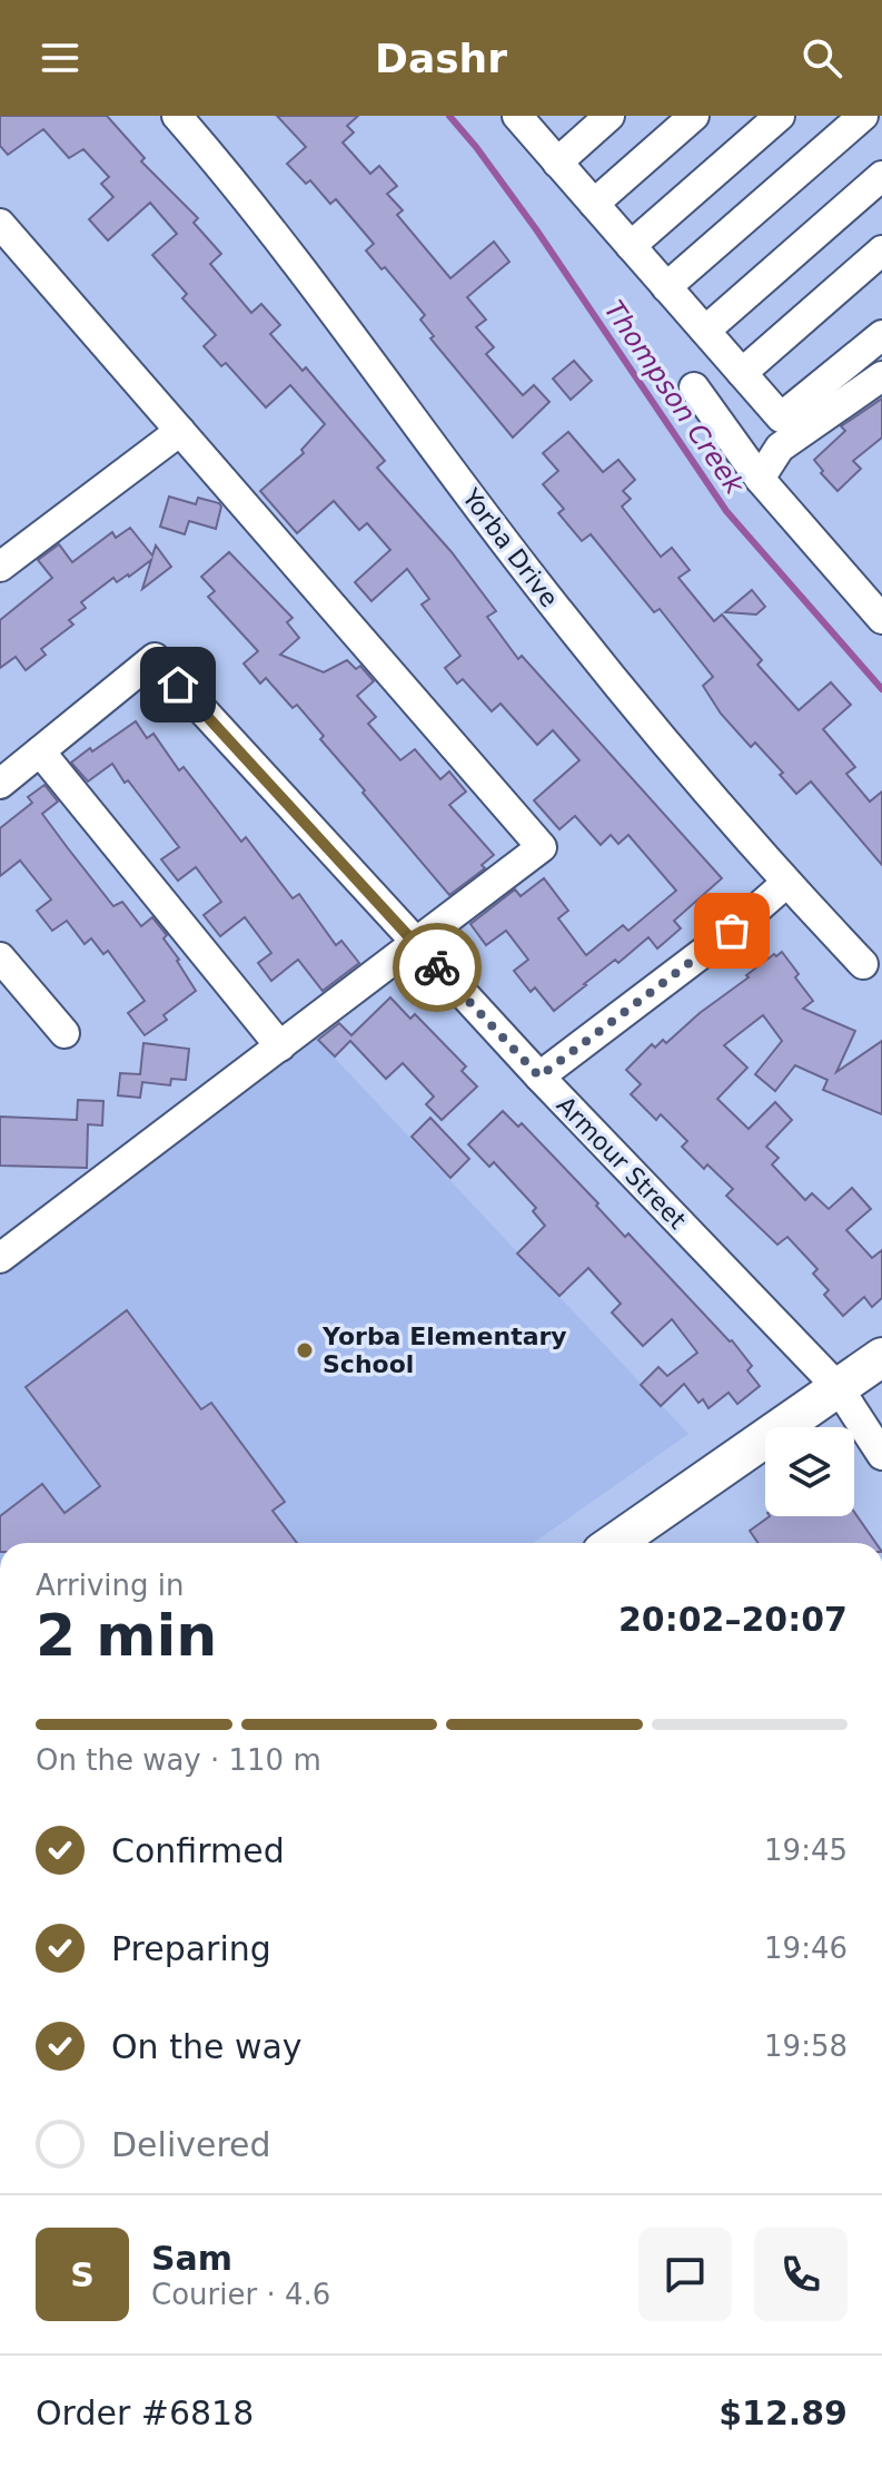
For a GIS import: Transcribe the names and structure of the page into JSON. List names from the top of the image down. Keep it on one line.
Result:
{"streets":{"street":["Yorba Drive","Armour Street"]},"water":["Thompson Creek"],"places":["Yorba Elementary School"],"page":{"header":"Dashr","heading":["2 min","Arriving in","20:02–20:07"],"panel":["Sam","Courier · 4.6","Order #6818","$12.89"],"bar":"On the way · 110 m","list":[["Confirmed","19:45"],["Preparing","19:46"],["On the way","19:58"],"Delivered"],"round":"S"}}
